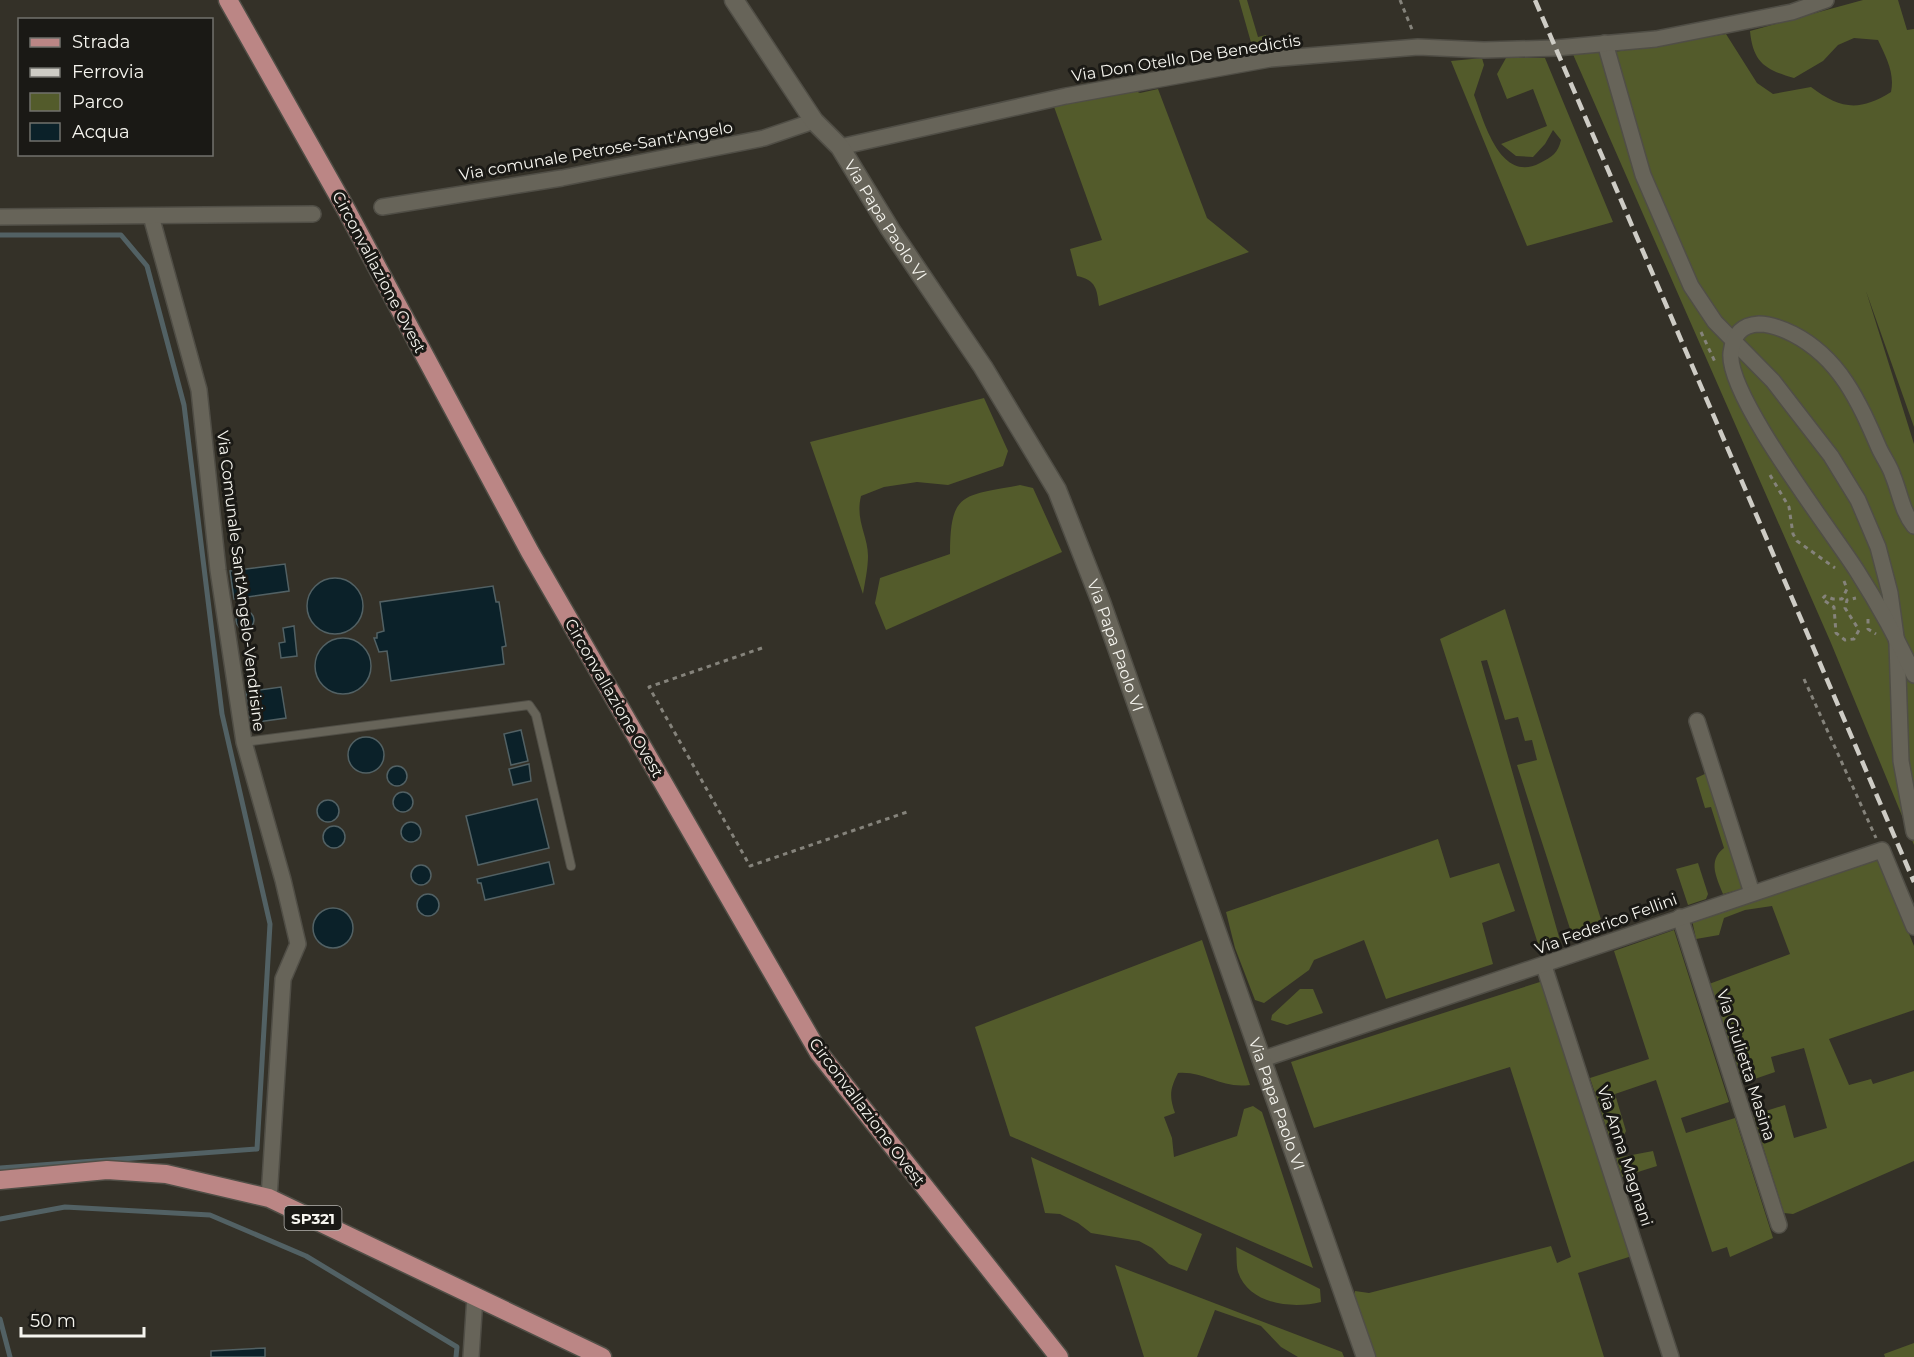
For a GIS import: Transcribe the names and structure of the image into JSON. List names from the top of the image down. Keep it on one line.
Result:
{"streets":{"main road":["Circonvallazione Ovest","SP321"],"street":["Via Don Otello De Benedictis","Via comunale Petrose-Sant'Angelo","Via Papa Paolo VI","Via Comunale Sant'Angelo-Vendrisine","Via Federico Fellini","Via Giulietta Masina","Via Anna Magnani"]},"crossings":[["Via Don Otello De Benedictis","Via Papa Paolo VI"],["Via comunale Petrose-Sant'Angelo","Via Papa Paolo VI"],["Via Papa Paolo VI","Via Federico Fellini"],["Via Comunale Sant'Angelo-Vendrisine","SP321"],["Via Federico Fellini","Via Giulietta Masina"],["Via Federico Fellini","Via Anna Magnani"]],"legend":["Strada","Ferrovia","Parco","Acqua"],"scale_bar":"50 m"}
